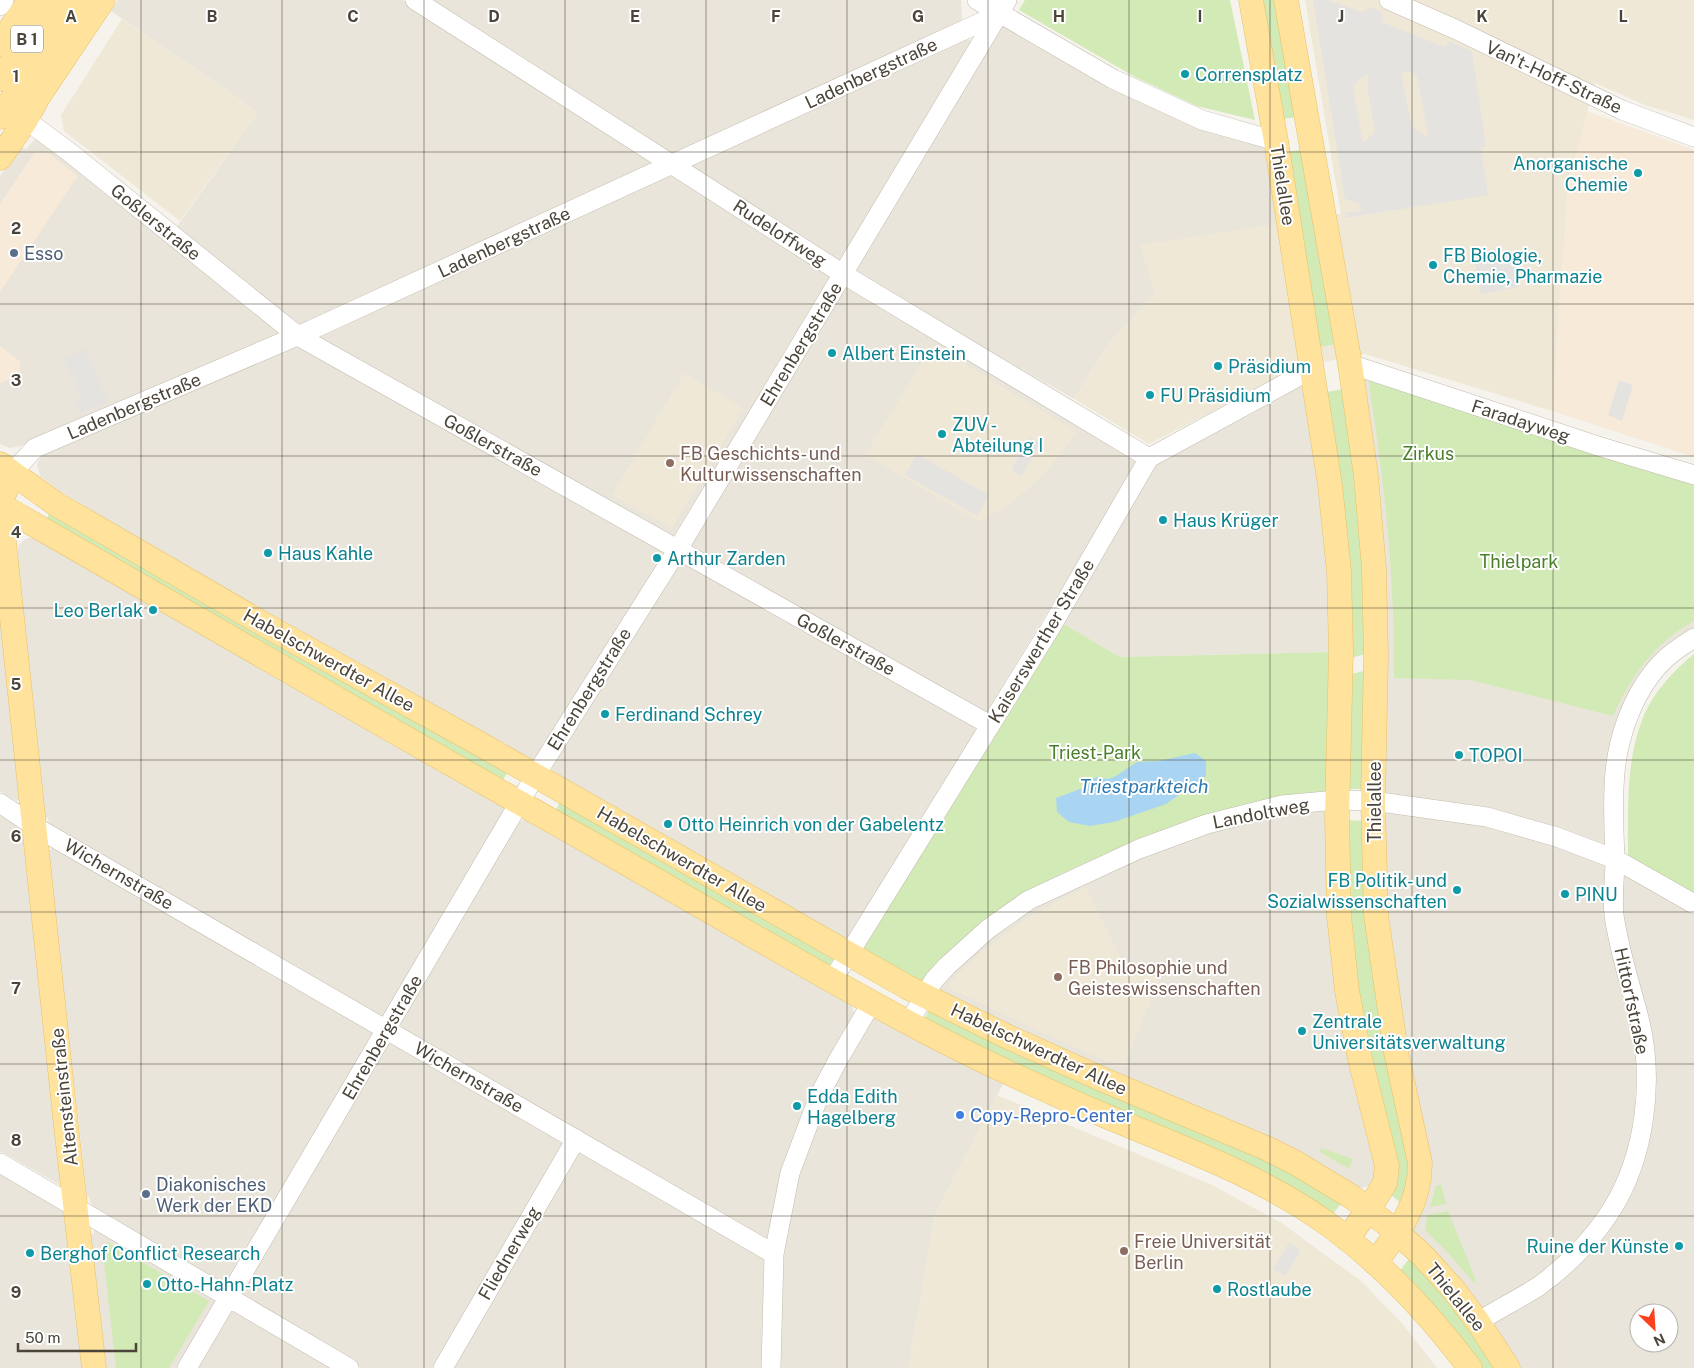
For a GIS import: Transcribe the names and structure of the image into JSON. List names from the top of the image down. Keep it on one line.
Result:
{"streets":{"main road":["B 1","Thielallee","Habelschwerdter Allee","Altensteinstraße"],"street":["Ladenbergstraße","Van't-Hoff-Straße","Goßlerstraße","Rudeloffweg","Ehrenbergstraße","Faradayweg","Kaiserswerther Straße","Landoltweg","Wichernstraße","Hittorfstraße","Fliednerweg"]},"crossings":[["Ladenbergstraße","Goßlerstraße"],["Ladenbergstraße","Rudeloffweg"],["Ladenbergstraße","Ehrenbergstraße"],["Ladenbergstraße","Habelschwerdter Allee"],["Thielallee","Faradayweg"],["Thielallee","Habelschwerdter Allee"],["Thielallee","Landoltweg"],["Thielallee","Hittorfstraße"],["Goßlerstraße","Ehrenbergstraße"],["Goßlerstraße","Kaiserswerther Straße"],["Rudeloffweg","Ehrenbergstraße"],["Rudeloffweg","Kaiserswerther Straße"],["Ehrenbergstraße","Habelschwerdter Allee"],["Ehrenbergstraße","Wichernstraße"],["Kaiserswerther Straße","Habelschwerdter Allee"],["Habelschwerdter Allee","Landoltweg"],["Habelschwerdter Allee","Altensteinstraße"],["Landoltweg","Hittorfstraße"],["Wichernstraße","Altensteinstraße"],["Wichernstraße","Fliednerweg"]],"water":["Triestparkteich"],"parks":["Zirkus","Thielpark","Triest-Park"],"places":["Corrensplatz","Anorganische Chemie","Esso","FB Biologie, Chemie, Pharmazie","Albert Einstein","Präsidium","FU Präsidium","ZUV - Abteilung I","FB Geschichts- und Kulturwissenschaften","Haus Krüger","Haus Kahle","Arthur Zarden","Leo Berlak","Ferdinand Schrey","TOPOI","Otto Heinrich von der Gabelentz","FB Politik- und Sozialwissenschaften","PINU","FB Philosophie und Geisteswissenschaften","Zentrale Universitätsverwaltung","Edda Edith Hagelberg","Copy-Repro-Center","Diakonisches Werk der EKD","Ruine der Künste","Freie Universität Berlin","Berghof Conflict Research","Otto-Hahn-Platz","Rostlaube"],"scale_bar":"50 m","north":"bottom right","grid":{"columns":["A","B","C","D","E","F","G","H","I","J","K","L"],"rows":["1","2","3","4","5","6","7","8","9"]}}
